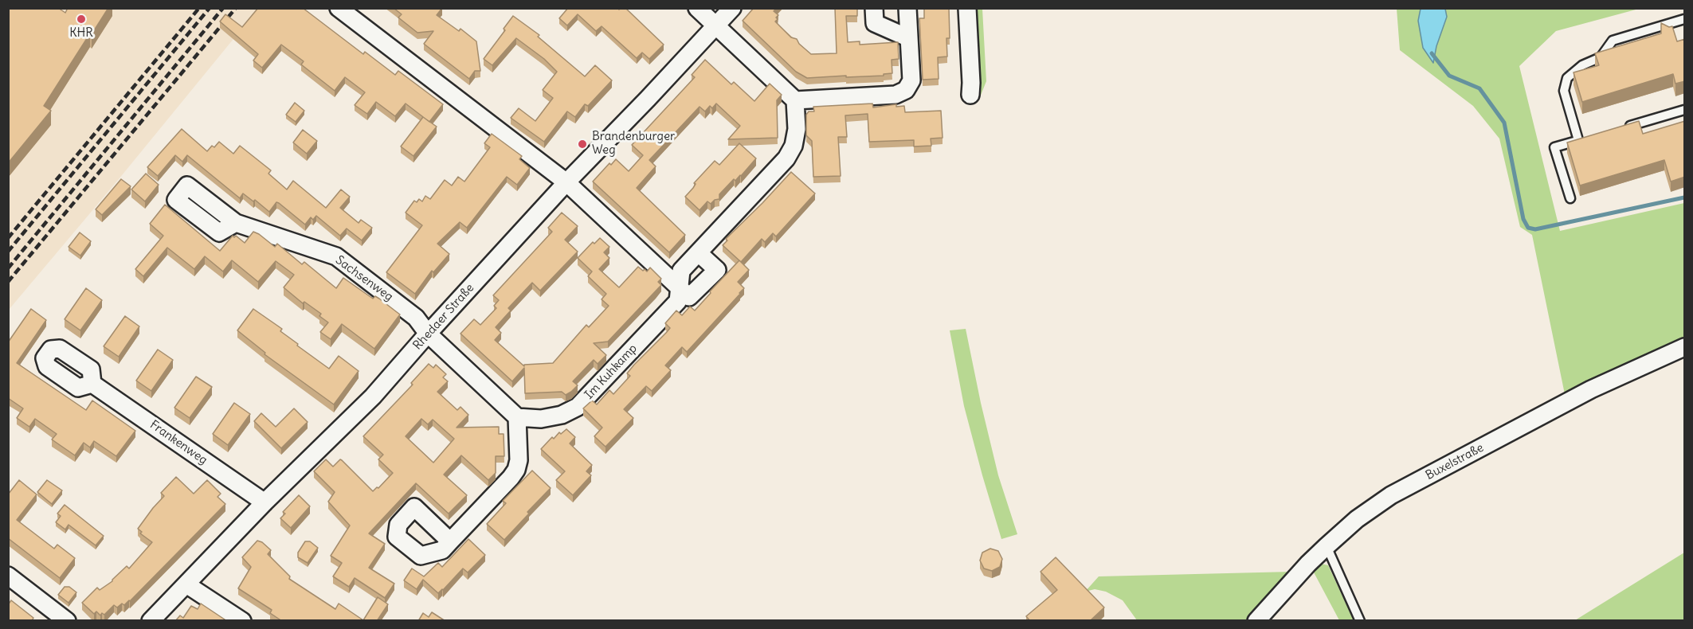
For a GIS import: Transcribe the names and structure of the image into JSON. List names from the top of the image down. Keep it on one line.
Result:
{"streets":{"street":["Sachsenweg","Rhedaer Straße","Im Kuhkamp","Frankenweg","Buxelstraße"]},"crossings":[["Sachsenweg","Rhedaer Straße"],["Rhedaer Straße","Frankenweg"]],"places":["KHR","Brandenburger Weg"]}
